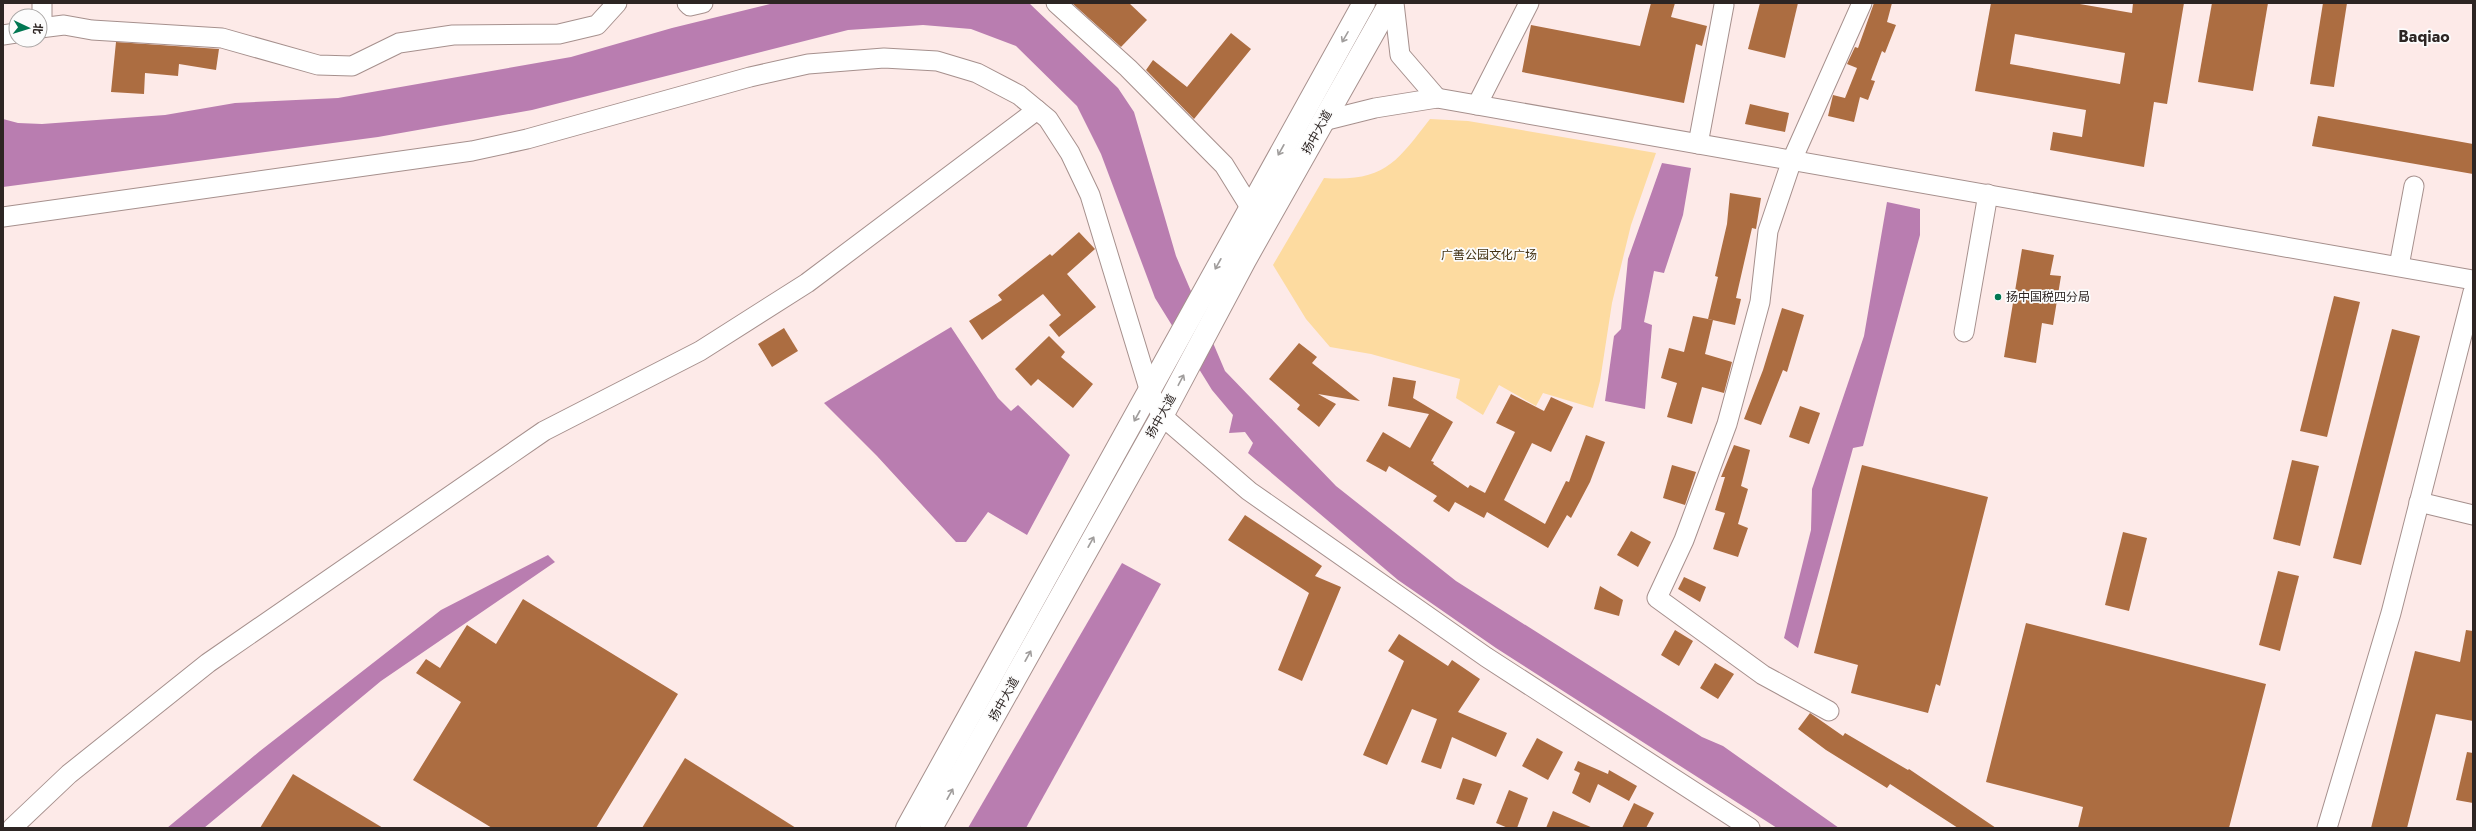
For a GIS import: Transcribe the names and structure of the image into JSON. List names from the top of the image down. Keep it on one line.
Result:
{"streets":{"main road":["扬中大道"]},"districts":["Baqiao"],"parks":["广善公园文化广场"],"places":["扬中国税四分局"],"north":"right"}
